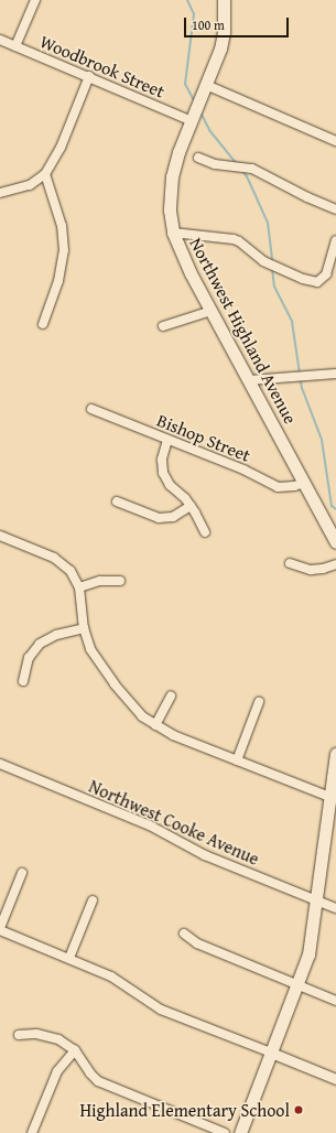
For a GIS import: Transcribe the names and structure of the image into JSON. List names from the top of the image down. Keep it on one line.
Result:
{"streets":{"main road":["Northwest Highland Avenue"],"street":["Woodbrook Street","Bishop Street","Northwest Cooke Avenue"]},"crossings":[["Woodbrook Street","Northwest Highland Avenue"],["Northwest Highland Avenue","Bishop Street"]],"places":["Highland Elementary School"],"scale_bar":"100 m"}
